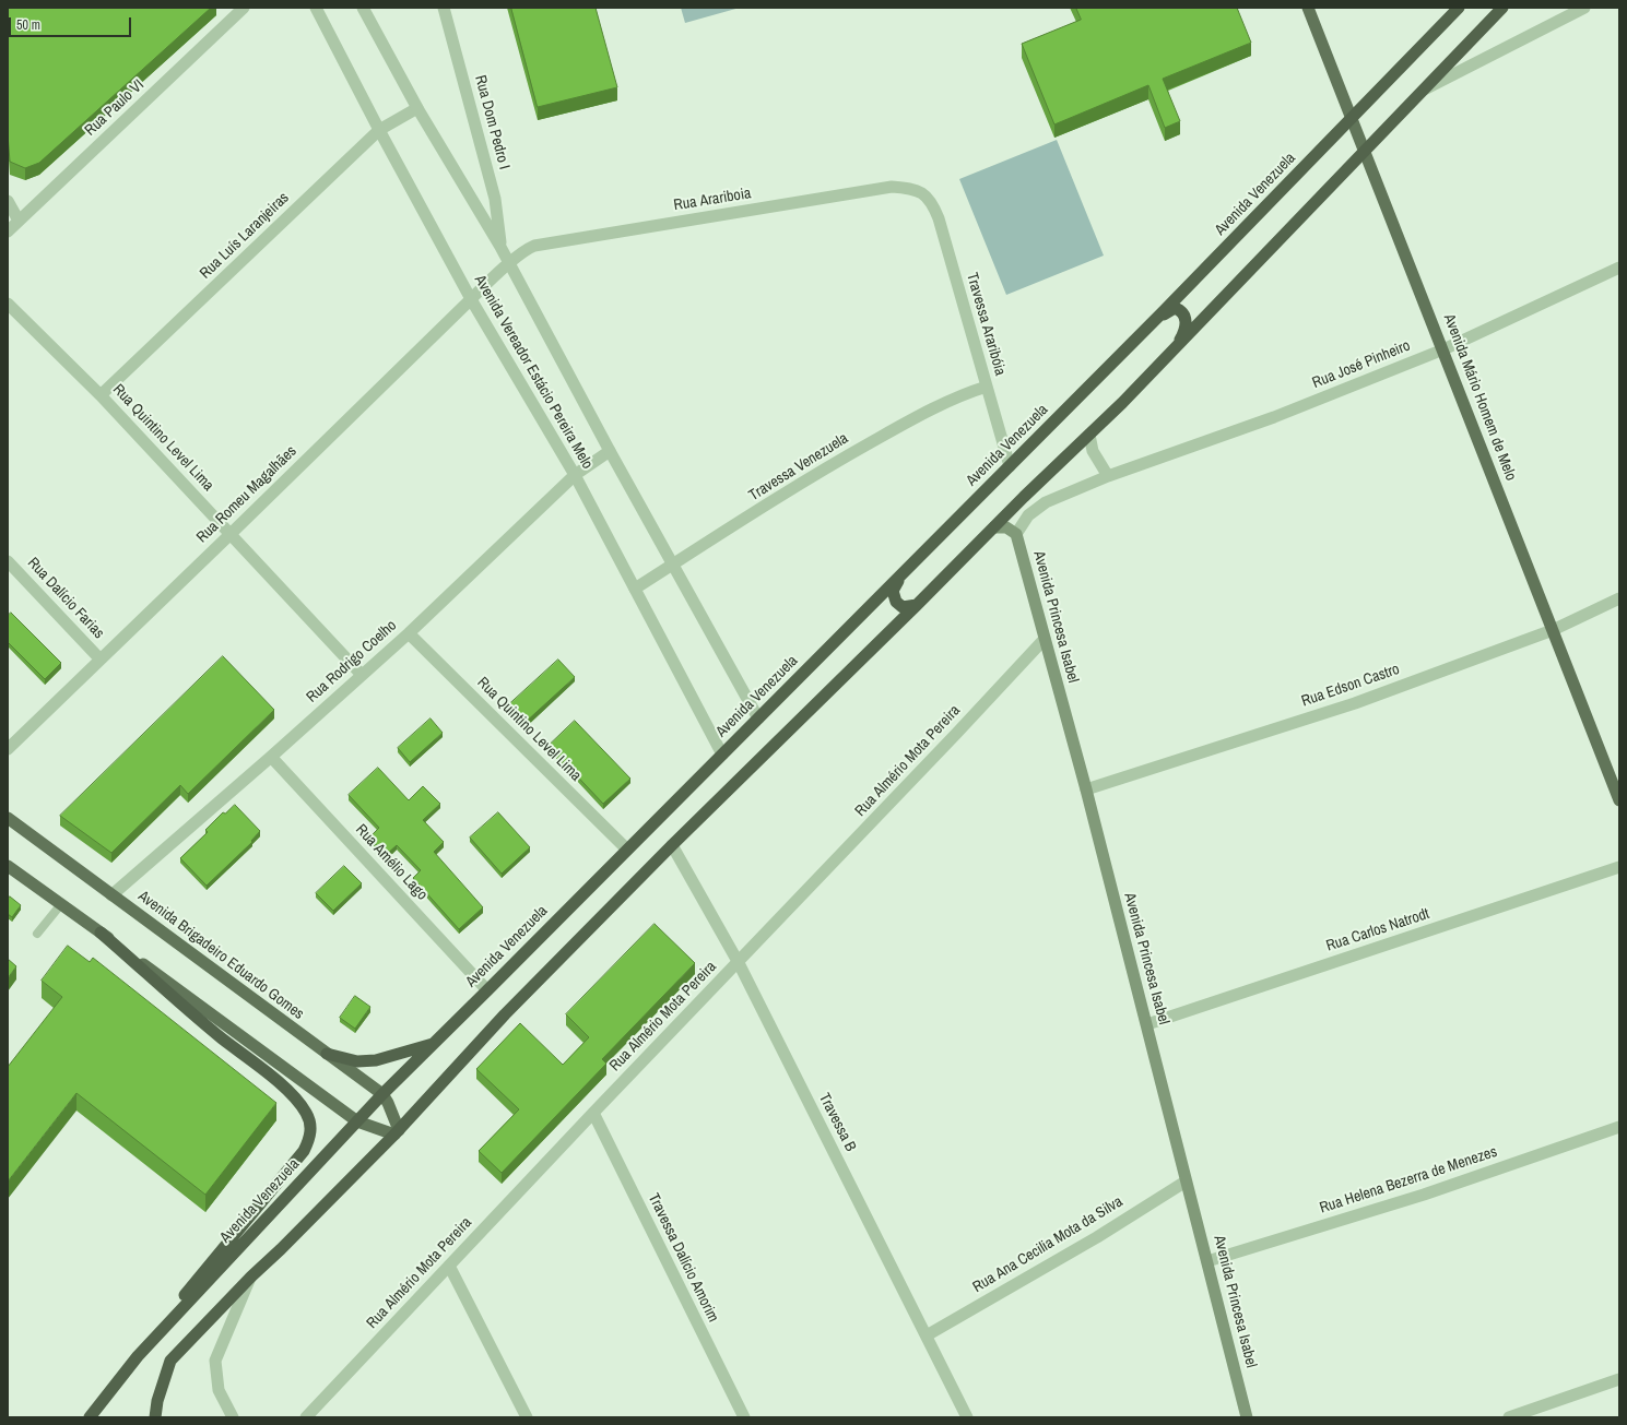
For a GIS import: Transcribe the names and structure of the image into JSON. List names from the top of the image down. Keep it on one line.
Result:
{"streets":{"highway":["Avenida Venezuela"],"main road":["Avenida Mário Homem de Melo","Avenida Princesa Isabel","Avenida Brigadeiro Eduardo Gomes"],"street":["Rua Paulo VI","Rua Dom Pedro I","Rua Arariboia","Rua Luís Laranjeiras","Travessa Araribóia","Rua José Pinheiro","Avenida Vereador Estácio Pereira Melo","Rua Quintino Level Lima","Travessa Venezuela","Rua Romeu Magalhães","Rua Dalício Farias","Rua Rodrigo Coelho","Rua Edson Castro","Rua Almério Mota Pereira","Rua Amélio Lago","Rua Carlos Natrodt","Travessa B","Rua Helena Bezerra de Menezes","Rua Ana Cecilia Mota da Silva","Travessa Dalício Amorim"]},"crossings":[["Rua Dom Pedro I","Avenida Vereador Estácio Pereira Melo"],["Avenida Venezuela","Travessa Araribóia"],["Avenida Venezuela","Avenida Vereador Estácio Pereira Melo"],["Avenida Venezuela","Avenida Mário Homem de Melo"],["Avenida Venezuela","Rua Quintino Level Lima"],["Avenida Venezuela","Rua Amélio Lago"],["Avenida Venezuela","Avenida Brigadeiro Eduardo Gomes"],["Rua Arariboia","Travessa Araribóia"],["Rua Arariboia","Avenida Vereador Estácio Pereira Melo"],["Rua Arariboia","Rua Romeu Magalhães"],["Rua Luís Laranjeiras","Avenida Vereador Estácio Pereira Melo"],["Rua Luís Laranjeiras","Rua Quintino Level Lima"],["Travessa Araribóia","Travessa Venezuela"],["Rua José Pinheiro","Avenida Mário Homem de Melo"],["Rua José Pinheiro","Avenida Princesa Isabel"],["Avenida Vereador Estácio Pereira Melo","Travessa Venezuela"],["Avenida Vereador Estácio Pereira Melo","Rua Romeu Magalhães"],["Avenida Vereador Estácio Pereira Melo","Rua Rodrigo Coelho"],["Avenida Mário Homem de Melo","Rua Edson Castro"],["Rua Quintino Level Lima","Rua Romeu Magalhães"],["Rua Quintino Level Lima","Rua Rodrigo Coelho"],["Rua Romeu Magalhães","Rua Dalício Farias"],["Avenida Princesa Isabel","Rua Edson Castro"],["Avenida Princesa Isabel","Rua Almério Mota Pereira"],["Avenida Princesa Isabel","Rua Carlos Natrodt"],["Avenida Princesa Isabel","Rua Helena Bezerra de Menezes"],["Avenida Princesa Isabel","Rua Ana Cecilia Mota da Silva"],["Rua Rodrigo Coelho","Rua Amélio Lago"],["Rua Rodrigo Coelho","Avenida Brigadeiro Eduardo Gomes"],["Rua Almério Mota Pereira","Travessa B"],["Rua Almério Mota Pereira","Travessa Dalício Amorim"],["Travessa B","Rua Ana Cecilia Mota da Silva"]],"scale_bar":"50 m"}
